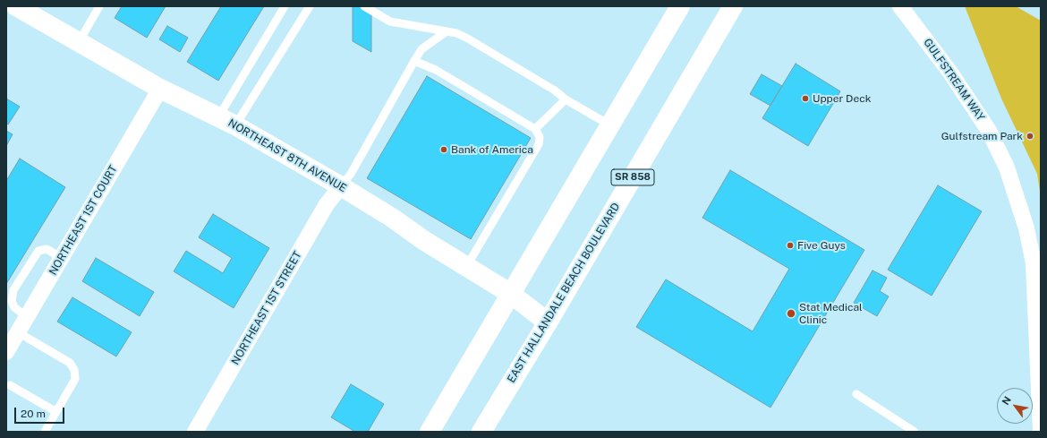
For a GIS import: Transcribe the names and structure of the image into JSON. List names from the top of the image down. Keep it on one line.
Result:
{"streets":{"main road":["NORTHEAST 8TH AVENUE","SR 858","EAST HALLANDALE BEACH BOULEVARD"],"street":["GULFSTREAM WAY","NORTHEAST 1ST COURT","NORTHEAST 1ST STREET"]},"crossings":[["NORTHEAST 8TH AVENUE","NORTHEAST 1ST COURT"],["NORTHEAST 8TH AVENUE","EAST HALLANDALE BEACH BOULEVARD"],["NORTHEAST 8TH AVENUE","NORTHEAST 1ST STREET"]],"places":["Upper Deck","Gulfstream Park","Bank of America","Five Guys","Stat Medical Clinic"],"scale_bar":"20 m","north":"top left"}
